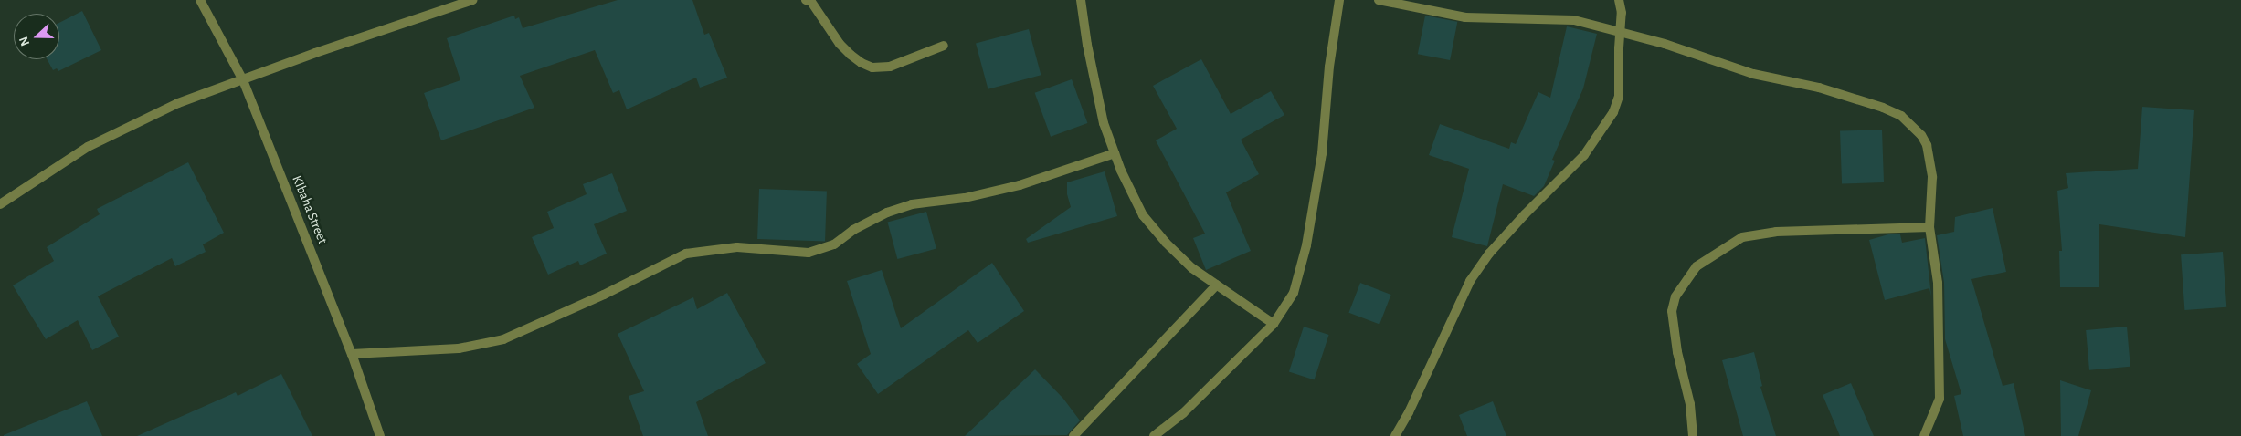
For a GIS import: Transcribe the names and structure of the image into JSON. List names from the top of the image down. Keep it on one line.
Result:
{"streets":{"street":["KIbaha Street"]},"north":"left"}
